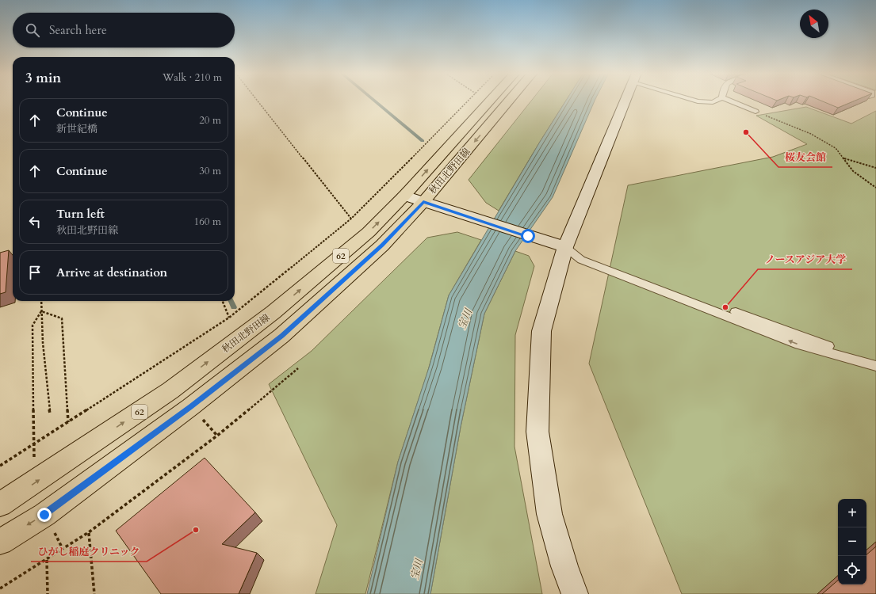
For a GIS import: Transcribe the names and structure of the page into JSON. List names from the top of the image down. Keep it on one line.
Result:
{"streets":{"main road":["秋田北野田線","62"]},"water":["宝川"],"places":["桜友会館","ノースアジア大学","ひがし稲庭クリニック"],"north":"top left","page":{"search":"Search here","heading":["3 min","Walk · 210 m"],"list":[["Continue","新世紀橋","20 m"],["Continue","30 m"],["Turn left","秋田北野田線","160 m"],"Arrive at destination"],"map_buttons":["+","−"]}}
